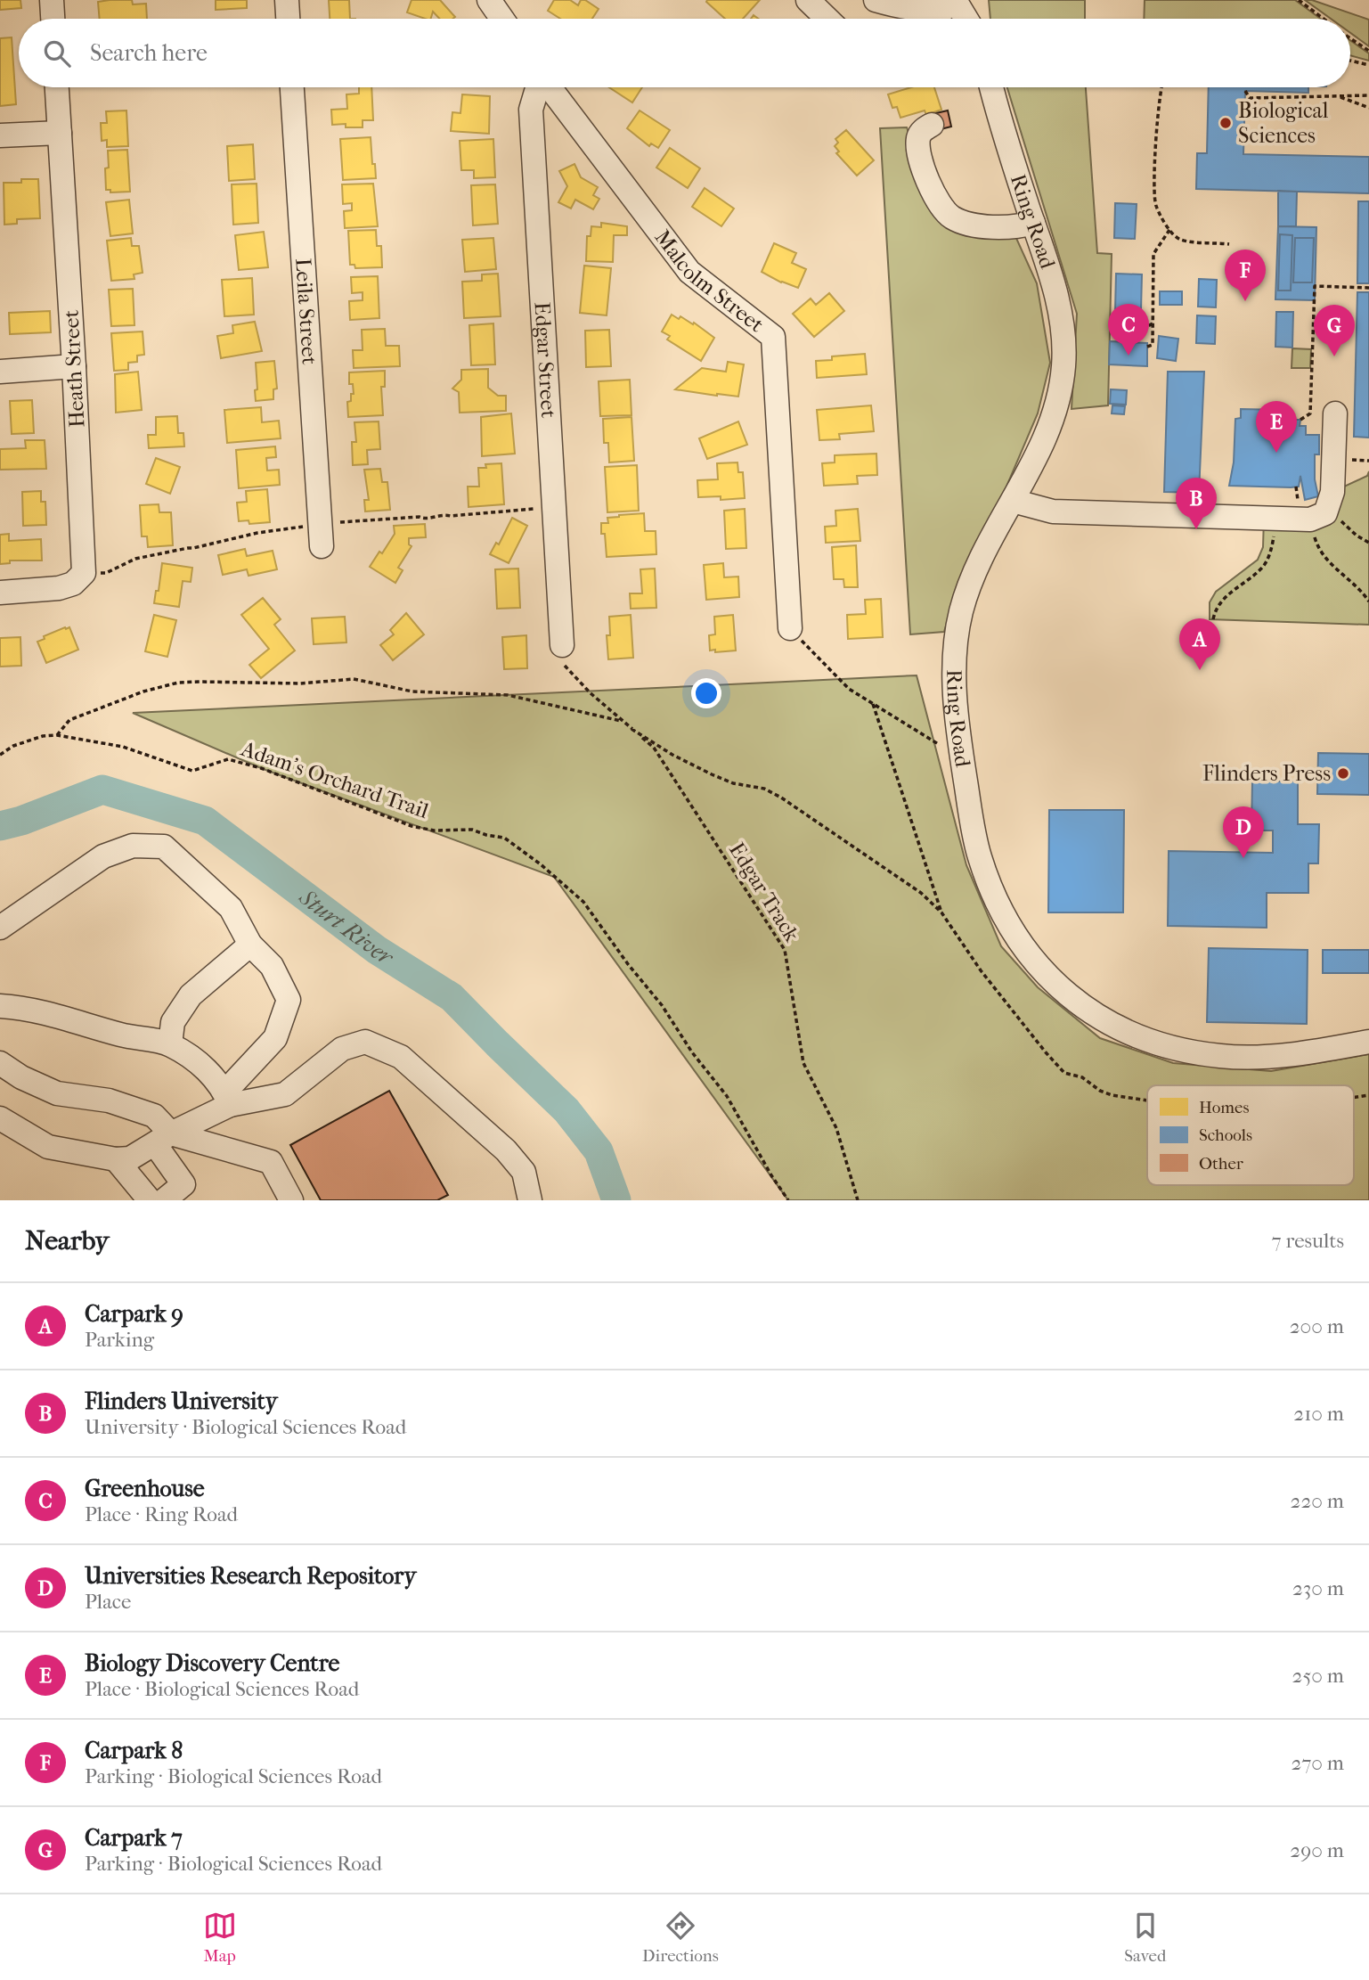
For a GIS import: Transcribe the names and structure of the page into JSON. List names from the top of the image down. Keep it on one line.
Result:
{"streets":{"street":["Ring Road","Malcolm Street","Leila Street","Edgar Street","Heath Street"],"path":["Adam's Orchard Trail","Edgar Track"]},"crossings":[["Edgar Street","Edgar Track"]],"water":["Sturt River"],"places":["Biological Sciences","Flinders Press"],"legend":["Homes","Schools","Other"],"page":{"search":"Search here","pins":["F","C","G","E","B","A","D"],"heading":["Nearby","7 results"],"list":[{"mark":"A","name":"Carpark 9","note":"Parking","value":"200 m"},{"mark":"B","name":"Flinders University","note":"University · Biological Sciences Road","value":"210 m"},{"mark":"C","name":"Greenhouse","note":"Place · Ring Road","value":"220 m"},{"mark":"D","name":"Universities Research Repository","note":"Place","value":"230 m"},{"mark":"E","name":"Biology Discovery Centre","note":"Place · Biological Sciences Road","value":"250 m"},{"mark":"F","name":"Carpark 8","note":"Parking · Biological Sciences Road","value":"270 m"},{"mark":"G","name":"Carpark 7","note":"Parking · Biological Sciences Road","value":"290 m"}],"nav":["Map","Directions","Saved"]}}
